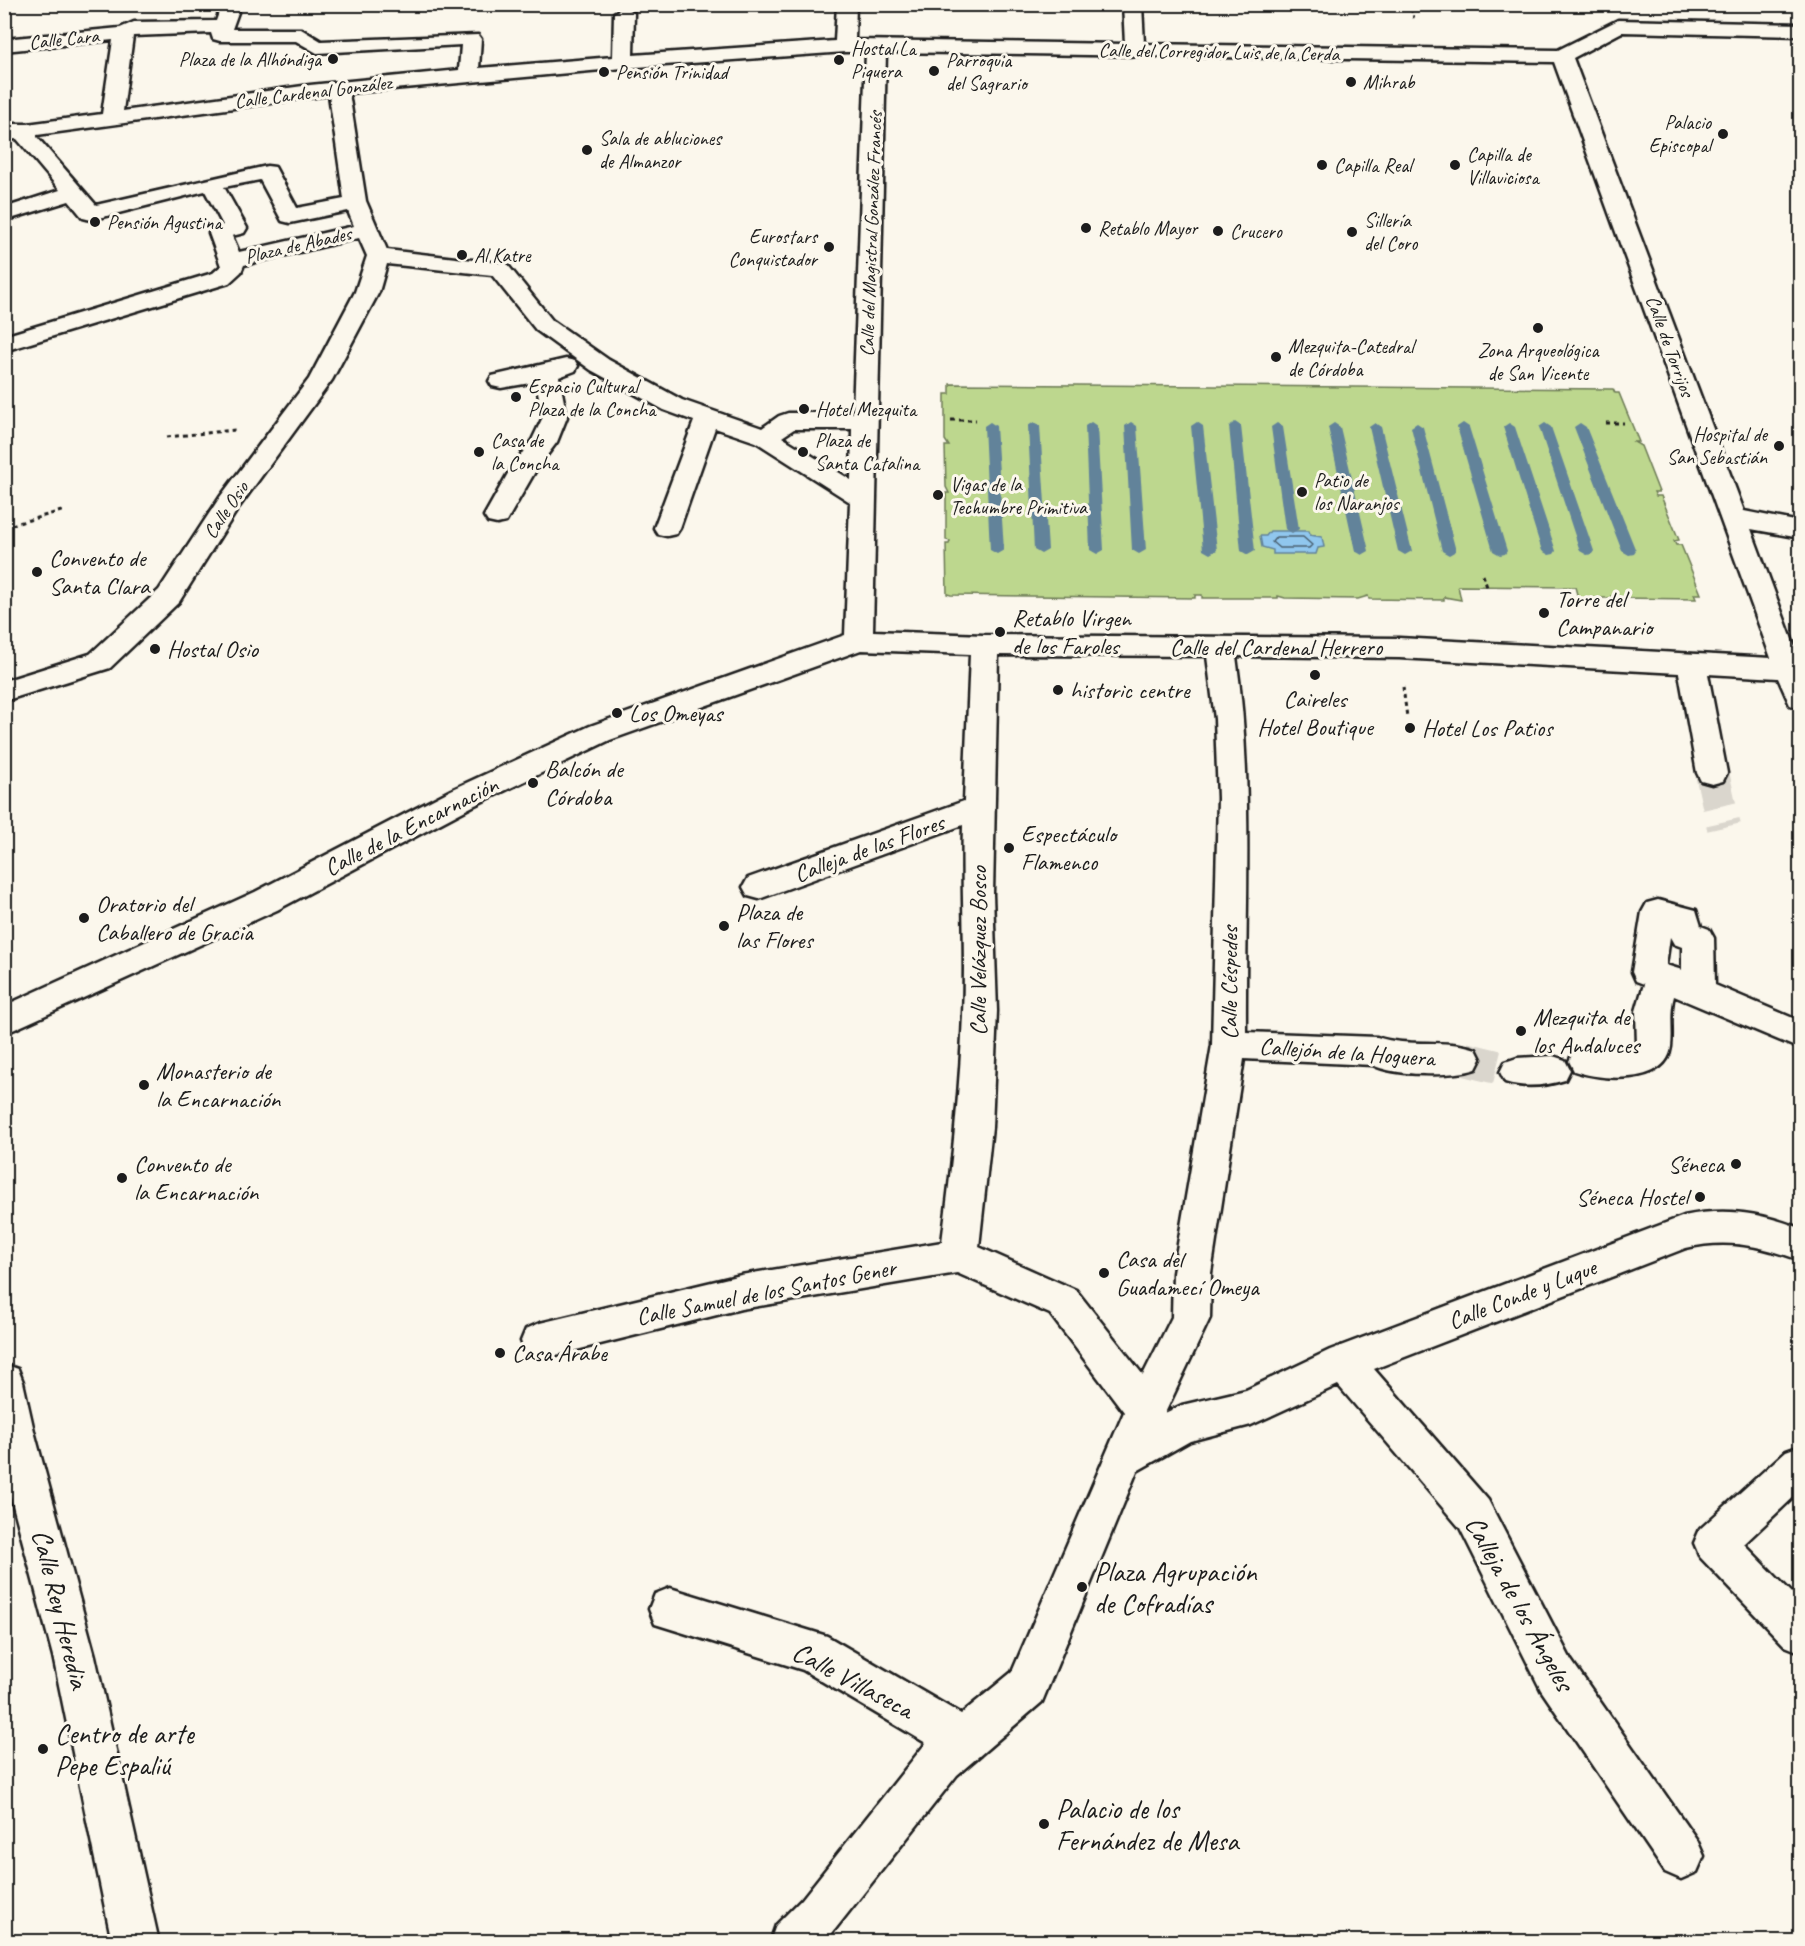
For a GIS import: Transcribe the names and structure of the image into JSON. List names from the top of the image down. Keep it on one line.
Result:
{"streets":{"street":["Calle Cara","Calle del Corregidor Luis de la Cerda","Calle Cardenal González","Calle del Magistral González Francés","Plaza de Abades","Calle de Torrijos","Calle Osio","Calle del Cardenal Herrero","Calle de la Encarnación","Calleja de las Flores","Calle Velázquez Bosco","Calle Céspedes","Callejón de la Hoguera","Calle Samuel de los Santos Gener","Calle Conde y Luque","Calleja de los Ángeles","Calle Rey Heredia","Calle Villaseca"]},"crossings":[["Calle Cara","Calle Cardenal González"],["Calle del Corregidor Luis de la Cerda","Calle Cardenal González"],["Calle del Corregidor Luis de la Cerda","Calle del Magistral González Francés"],["Calle del Corregidor Luis de la Cerda","Calle de Torrijos"],["Calle Cardenal González","Calle del Magistral González Francés"],["Calle del Magistral González Francés","Calle del Cardenal Herrero"],["Calle del Magistral González Francés","Calle de la Encarnación"],["Plaza de Abades","Calle Osio"],["Calle de Torrijos","Calle del Cardenal Herrero"],["Calle del Cardenal Herrero","Calle de la Encarnación"],["Calle del Cardenal Herrero","Calle Velázquez Bosco"],["Calle del Cardenal Herrero","Calle Céspedes"],["Calleja de las Flores","Calle Velázquez Bosco"],["Calle Velázquez Bosco","Calle Samuel de los Santos Gener"],["Calle Céspedes","Callejón de la Hoguera"],["Calle Conde y Luque","Calleja de los Ángeles"]],"places":["Plaza de la Alhóndiga","Hostal La Piquera","Parroquia del Sagrario","Pensión Trinidad","Mihrab","Palacio Episcopal","Sala de abluciones de Almanzor","Capilla Real","Capilla de Villaviciosa","Pensión Agustina","Retablo Mayor","Crucero","Sillería del Coro","Eurostars Conquistador","Al Katre","Zona Arqueológica de San Vicente","Mezquita-Catedral de Córdoba","Espacio Cultural Plaza de la Concha","Hotel Mezquita","Hospital de San Sebastián","Casa de la Concha","Plaza de Santa Catalina","Patio de los Naranjos","Vigas de la Techumbre Primitiva","Convento de Santa Clara","Torre del Campanario","Retablo Virgen de los Faroles","Hostal Osio","Caireles Hotel Boutique","historic centre","Los Omeyas","Hotel Los Patios","Balcón de Córdoba","Espectáculo Flamenco","Oratorio del Caballero de Gracia","Plaza de las Flores","Mezquita de los Andaluces","Monasterio de la Encarnación","Séneca","Convento de la Encarnación","Séneca Hostel","Casa del Guadamecí Omeya","Casa Árabe","Plaza Agrupación de Cofradías","Centro de arte Pepe Espaliú","Palacio de los Fernández de Mesa"]}
